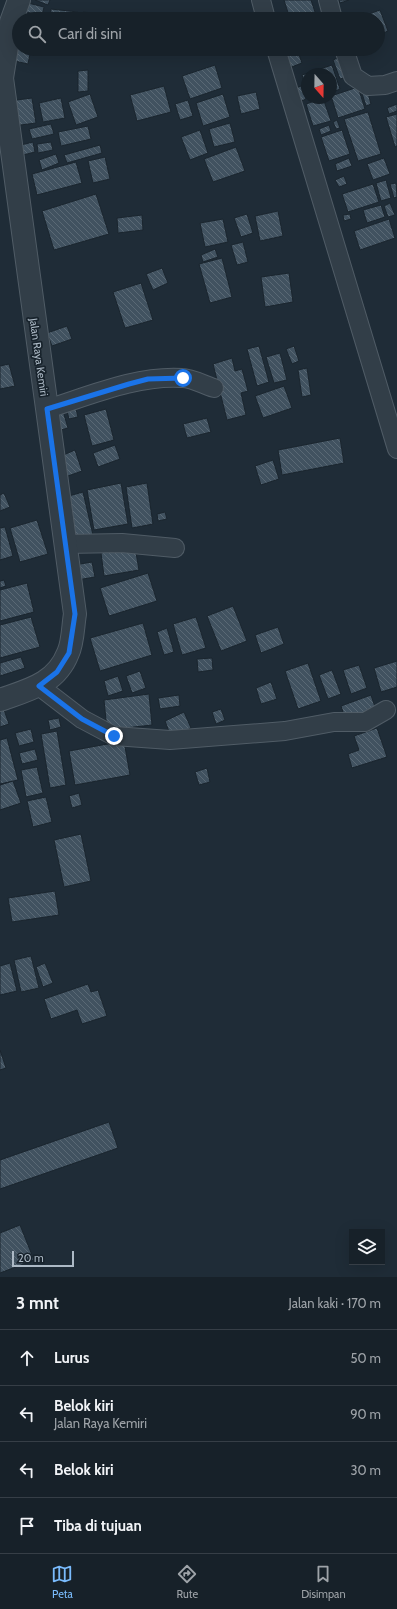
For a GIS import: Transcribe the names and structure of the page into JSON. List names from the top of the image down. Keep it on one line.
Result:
{"streets":{"street":["Jalan Raya Kemiri"]},"scale_bar":"20 m","north":"bottom","page":{"search":"Cari di sini","scale":"20 m","heading":["3 mnt","Jalan kaki · 170 m"],"list":[["Lurus","50 m"],["Belok kiri","Jalan Raya Kemiri","90 m"],["Belok kiri","30 m"],"Tiba di tujuan"],"nav":["Peta","Rute","Disimpan"]}}
